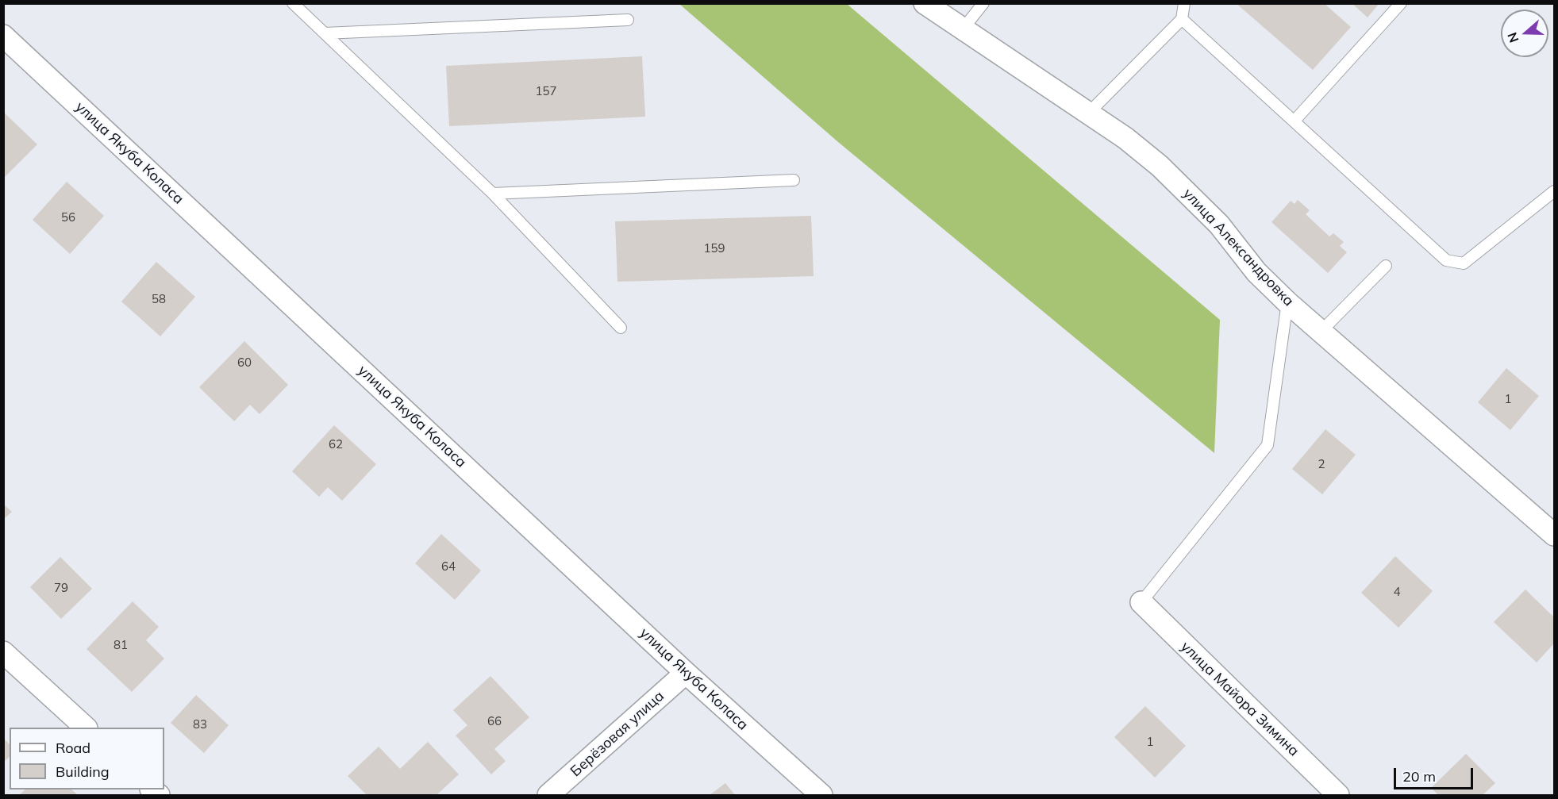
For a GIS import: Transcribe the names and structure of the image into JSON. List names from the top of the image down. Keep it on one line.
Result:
{"streets":{"street":["улица Якуба Коласа","улица Александровка","улица Майора Зимина","Берёзовая улица"]},"crossings":[["улица Якуба Коласа","Берёзовая улица"]],"house_numbers":["157","56","159","58","60","1","62","2","64","79","4","81","66","83","1"],"legend":["Road","Building"],"scale_bar":"20 m","north":"left"}
